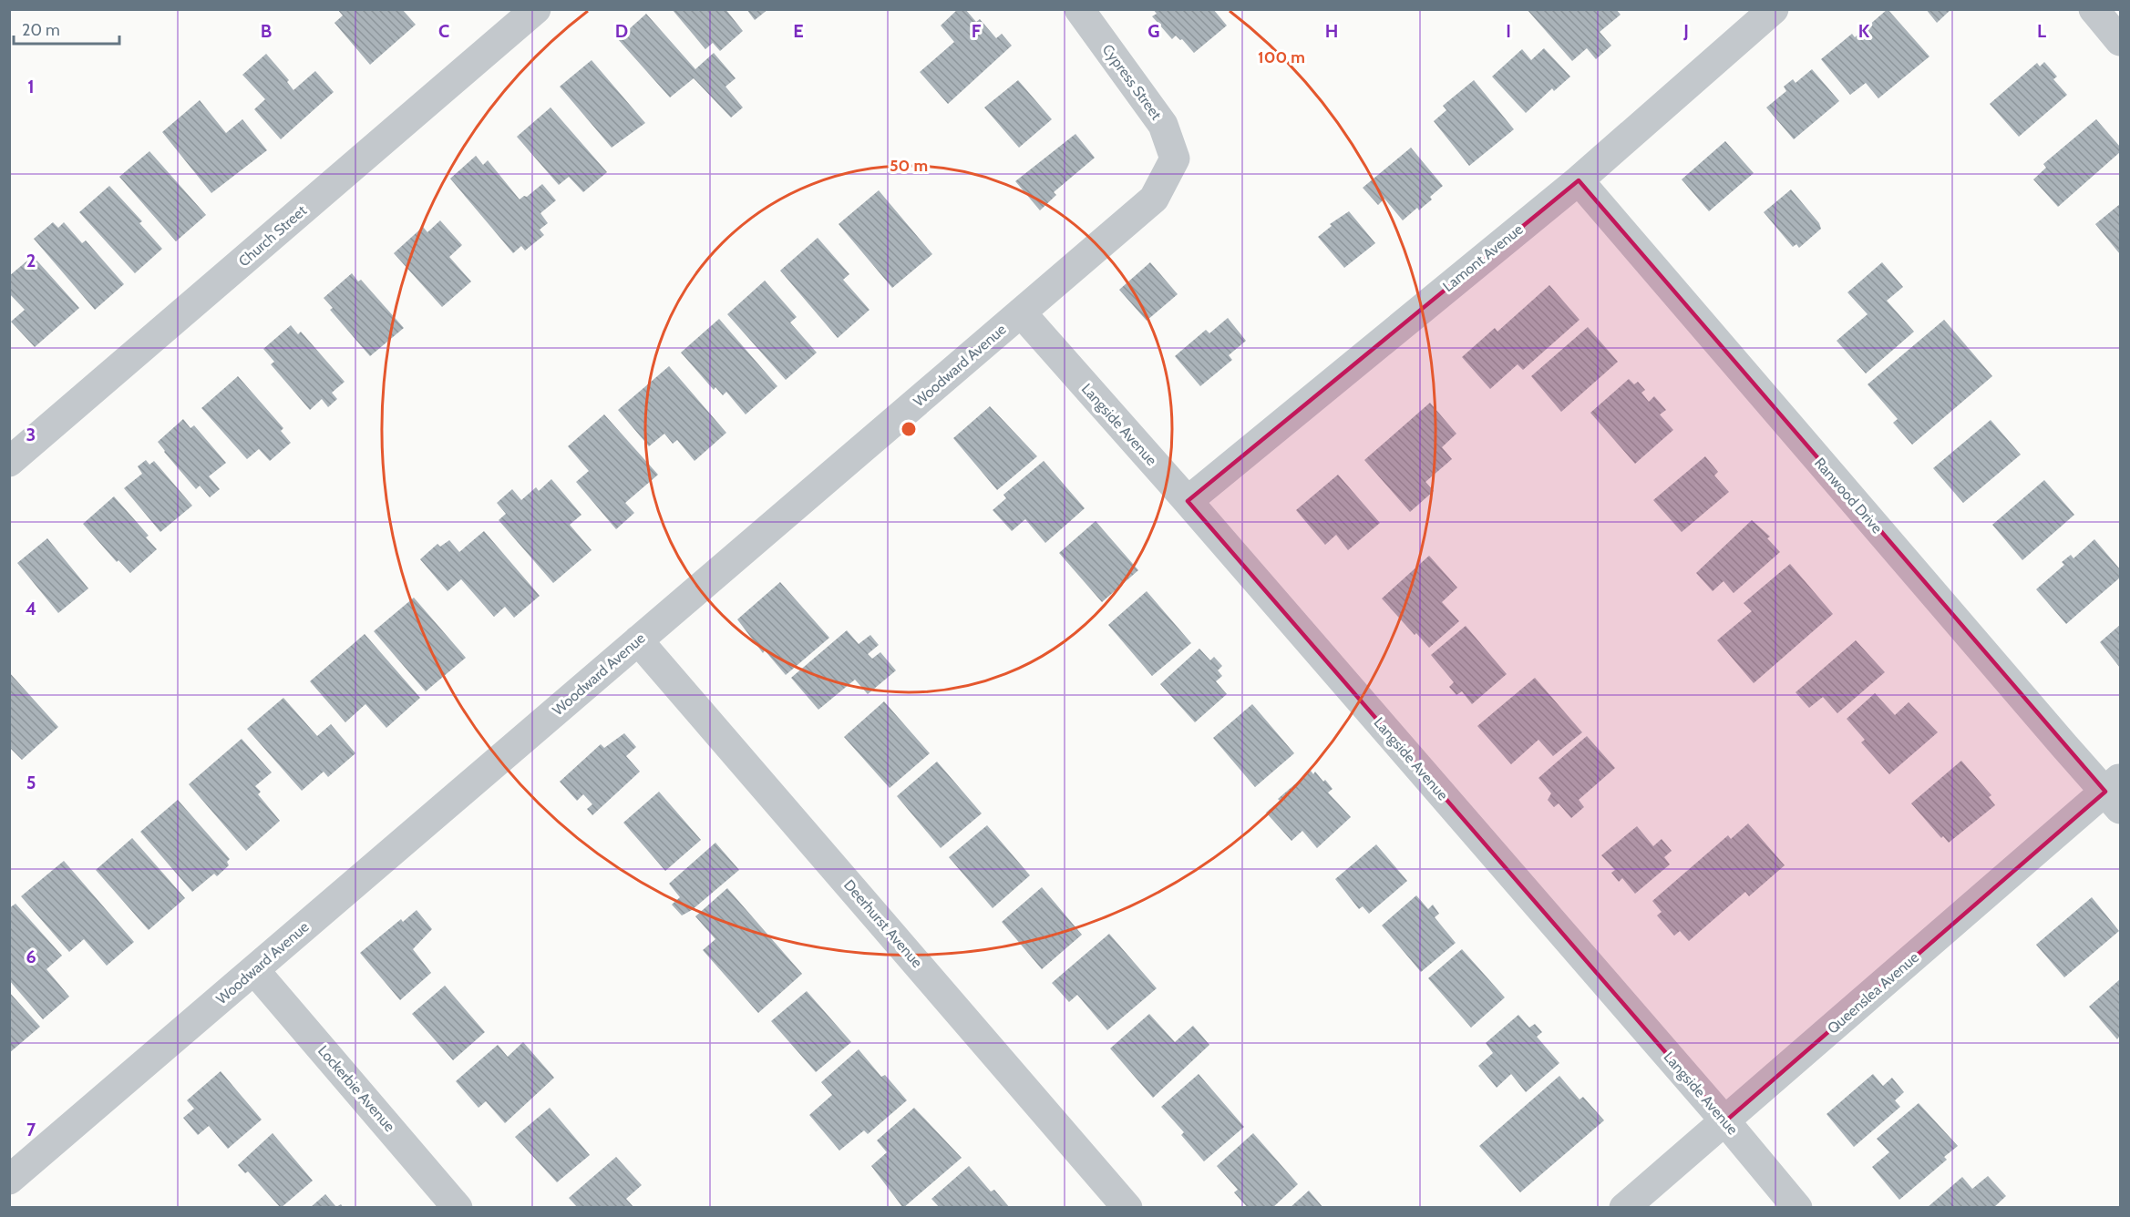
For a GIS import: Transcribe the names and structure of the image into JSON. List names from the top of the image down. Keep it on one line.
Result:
{"streets":{"street":["Cypress Street","Church Street","Lamont Avenue","Woodward Avenue","Langside Avenue","Ranwood Drive","Deerhurst Avenue","Queenslea Avenue","Lockerbie Avenue"]},"crossings":[["Cypress Street","Woodward Avenue"],["Lamont Avenue","Langside Avenue"],["Lamont Avenue","Ranwood Drive"],["Woodward Avenue","Langside Avenue"],["Woodward Avenue","Deerhurst Avenue"],["Woodward Avenue","Lockerbie Avenue"],["Langside Avenue","Queenslea Avenue"],["Ranwood Drive","Queenslea Avenue"]],"scale_bar":"20 m","grid":{"columns":["B","C","D","E","F","G","H","I","J","K","L"],"rows":["1","2","3","4","5","6","7"]},"rings":["100 m","50 m"]}
